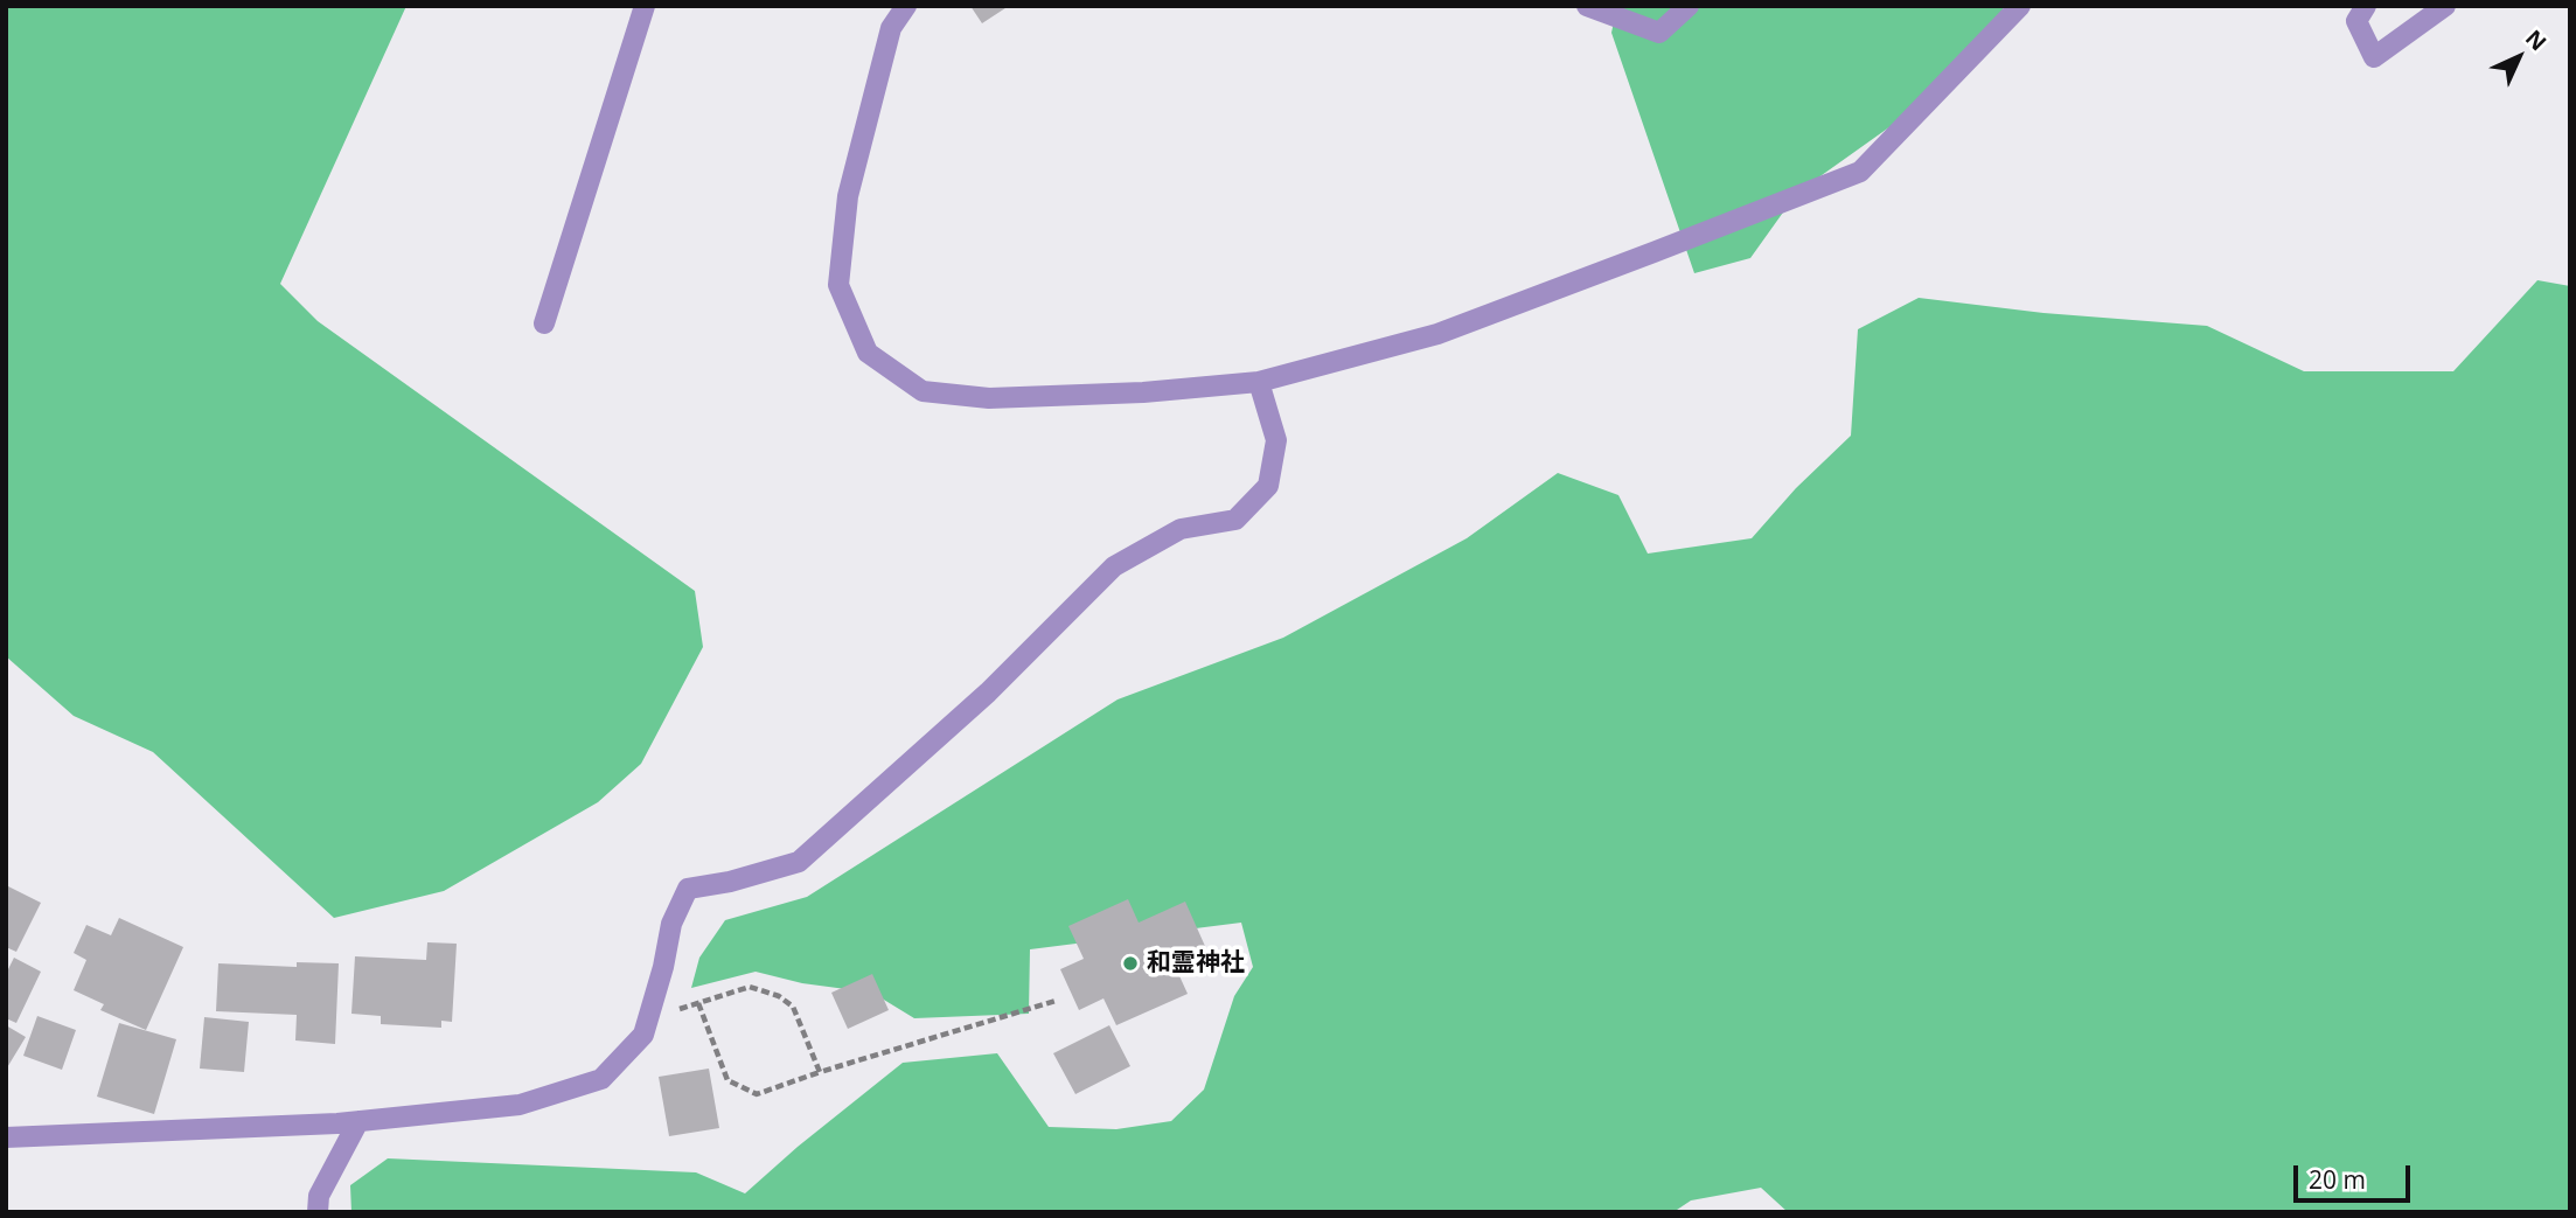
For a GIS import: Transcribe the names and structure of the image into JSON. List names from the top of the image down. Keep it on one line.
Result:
{"places":["和霊神社"],"scale_bar":"20 m","north":"top right"}
